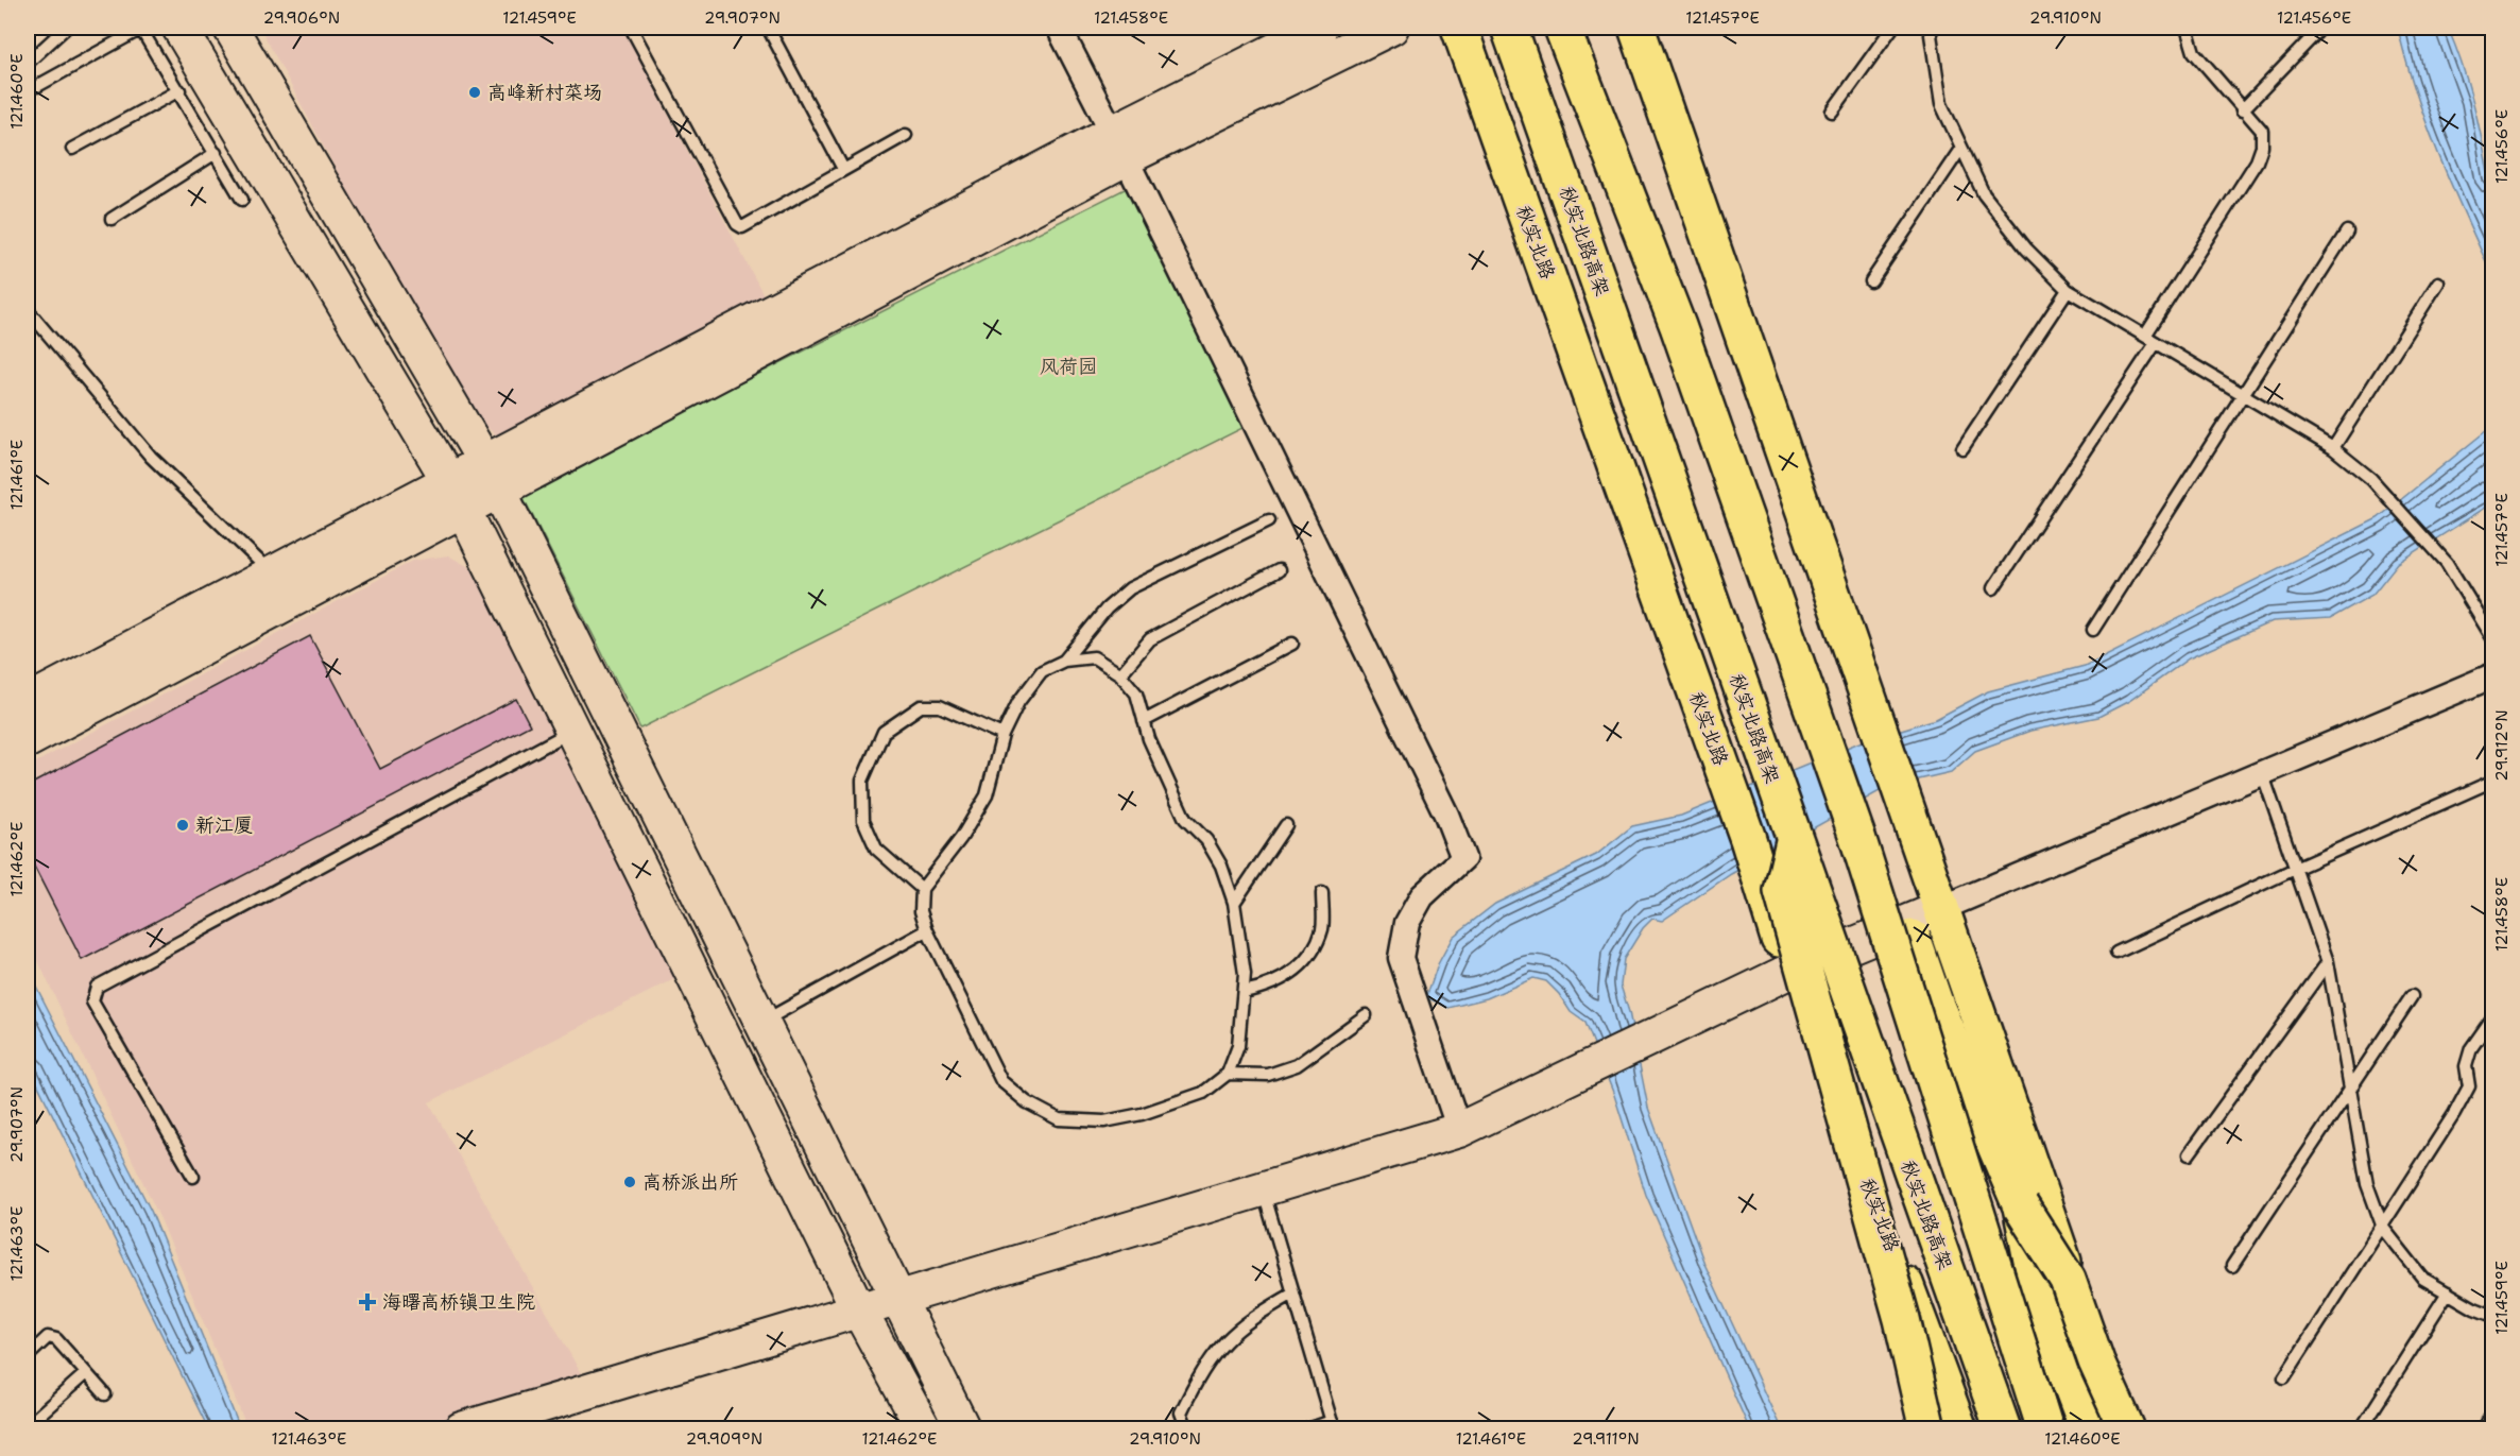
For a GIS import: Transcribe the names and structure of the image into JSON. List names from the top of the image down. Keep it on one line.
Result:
{"streets":{"main road":["秋实北路高架","秋实北路"]},"parks":["风荷园"],"places":{"other":["高峰新村菜场","新江厦","高桥派出所"],"health":["海曙高桥镇卫生院"]},"coordinates":["29.906°N","121.459°E","29.907°N","121.458°E","121.457°E","29.910°N","121.456°E","121.460°E","121.461°E","29.912°N","121.462°E","121.463°E","29.909°N","29.911°N"]}
